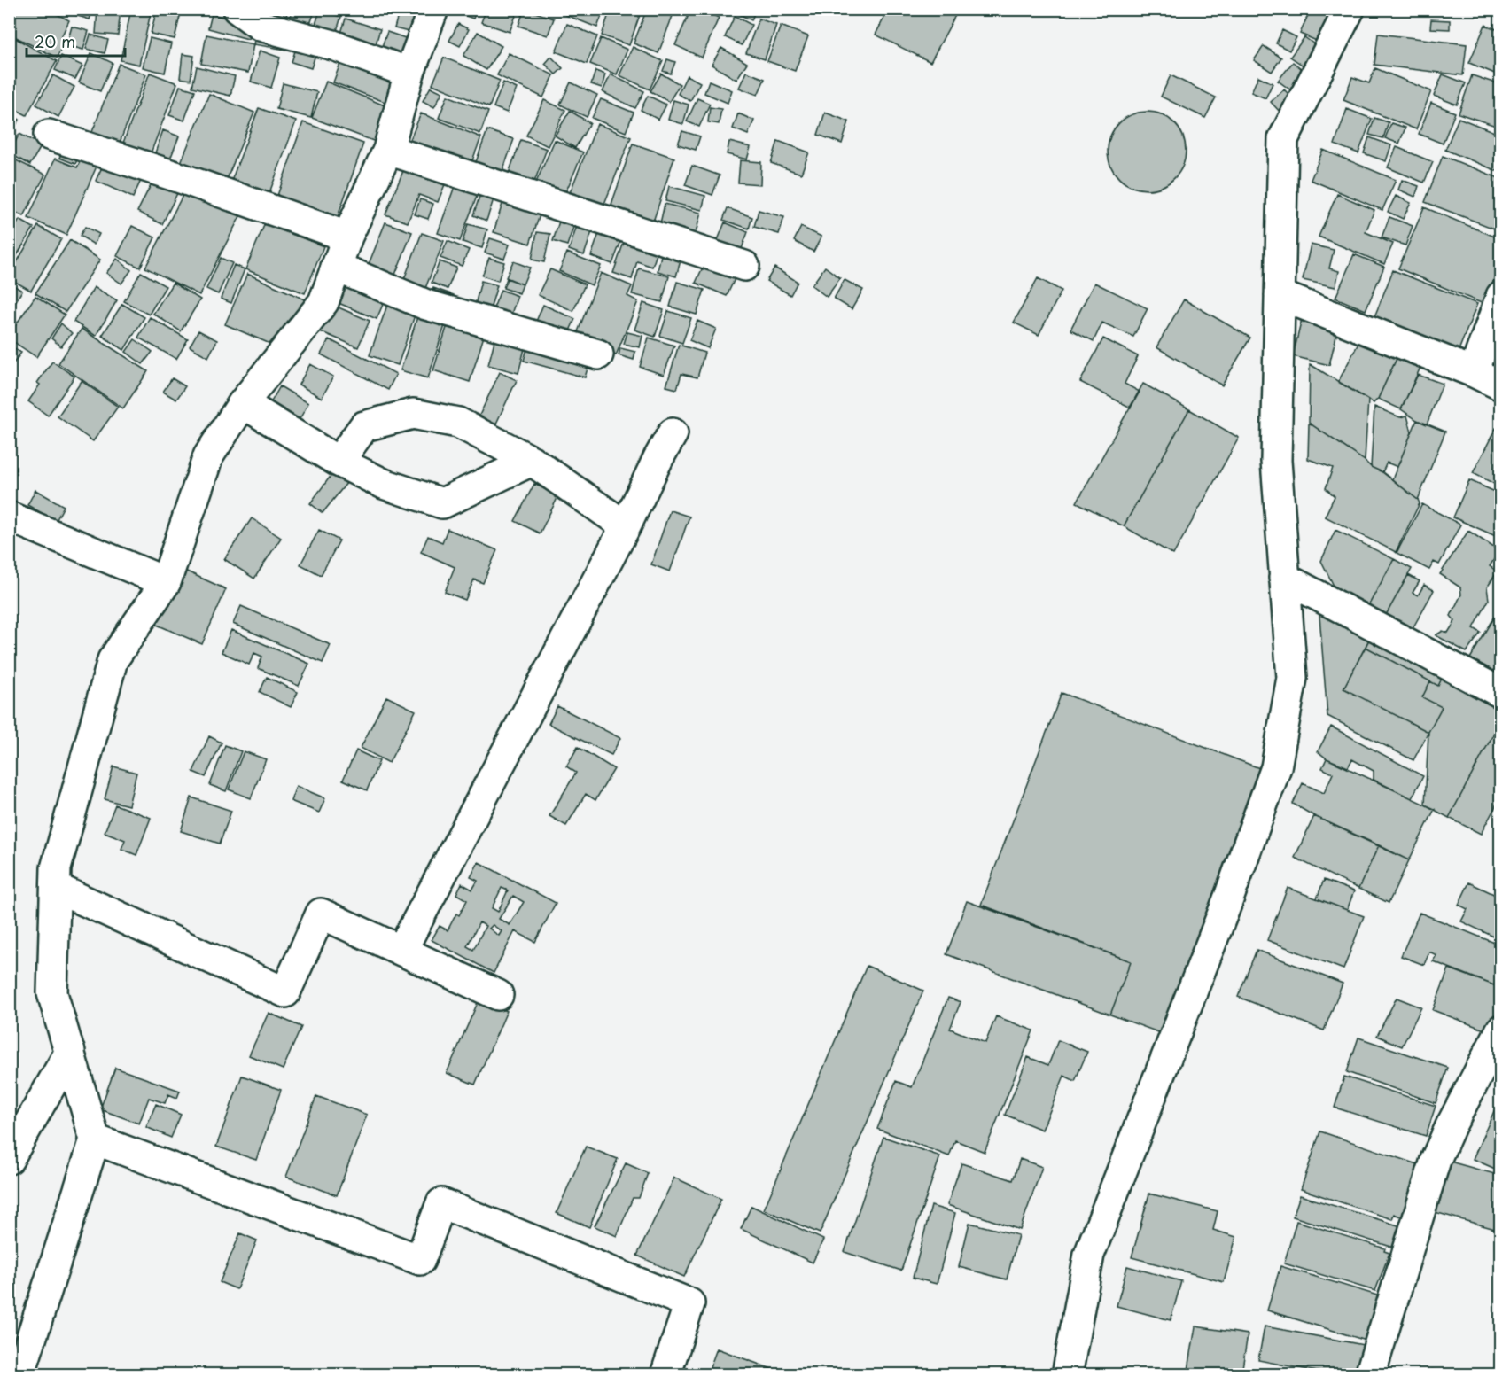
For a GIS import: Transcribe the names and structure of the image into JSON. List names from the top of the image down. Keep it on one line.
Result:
{"scale_bar":"20 m"}
